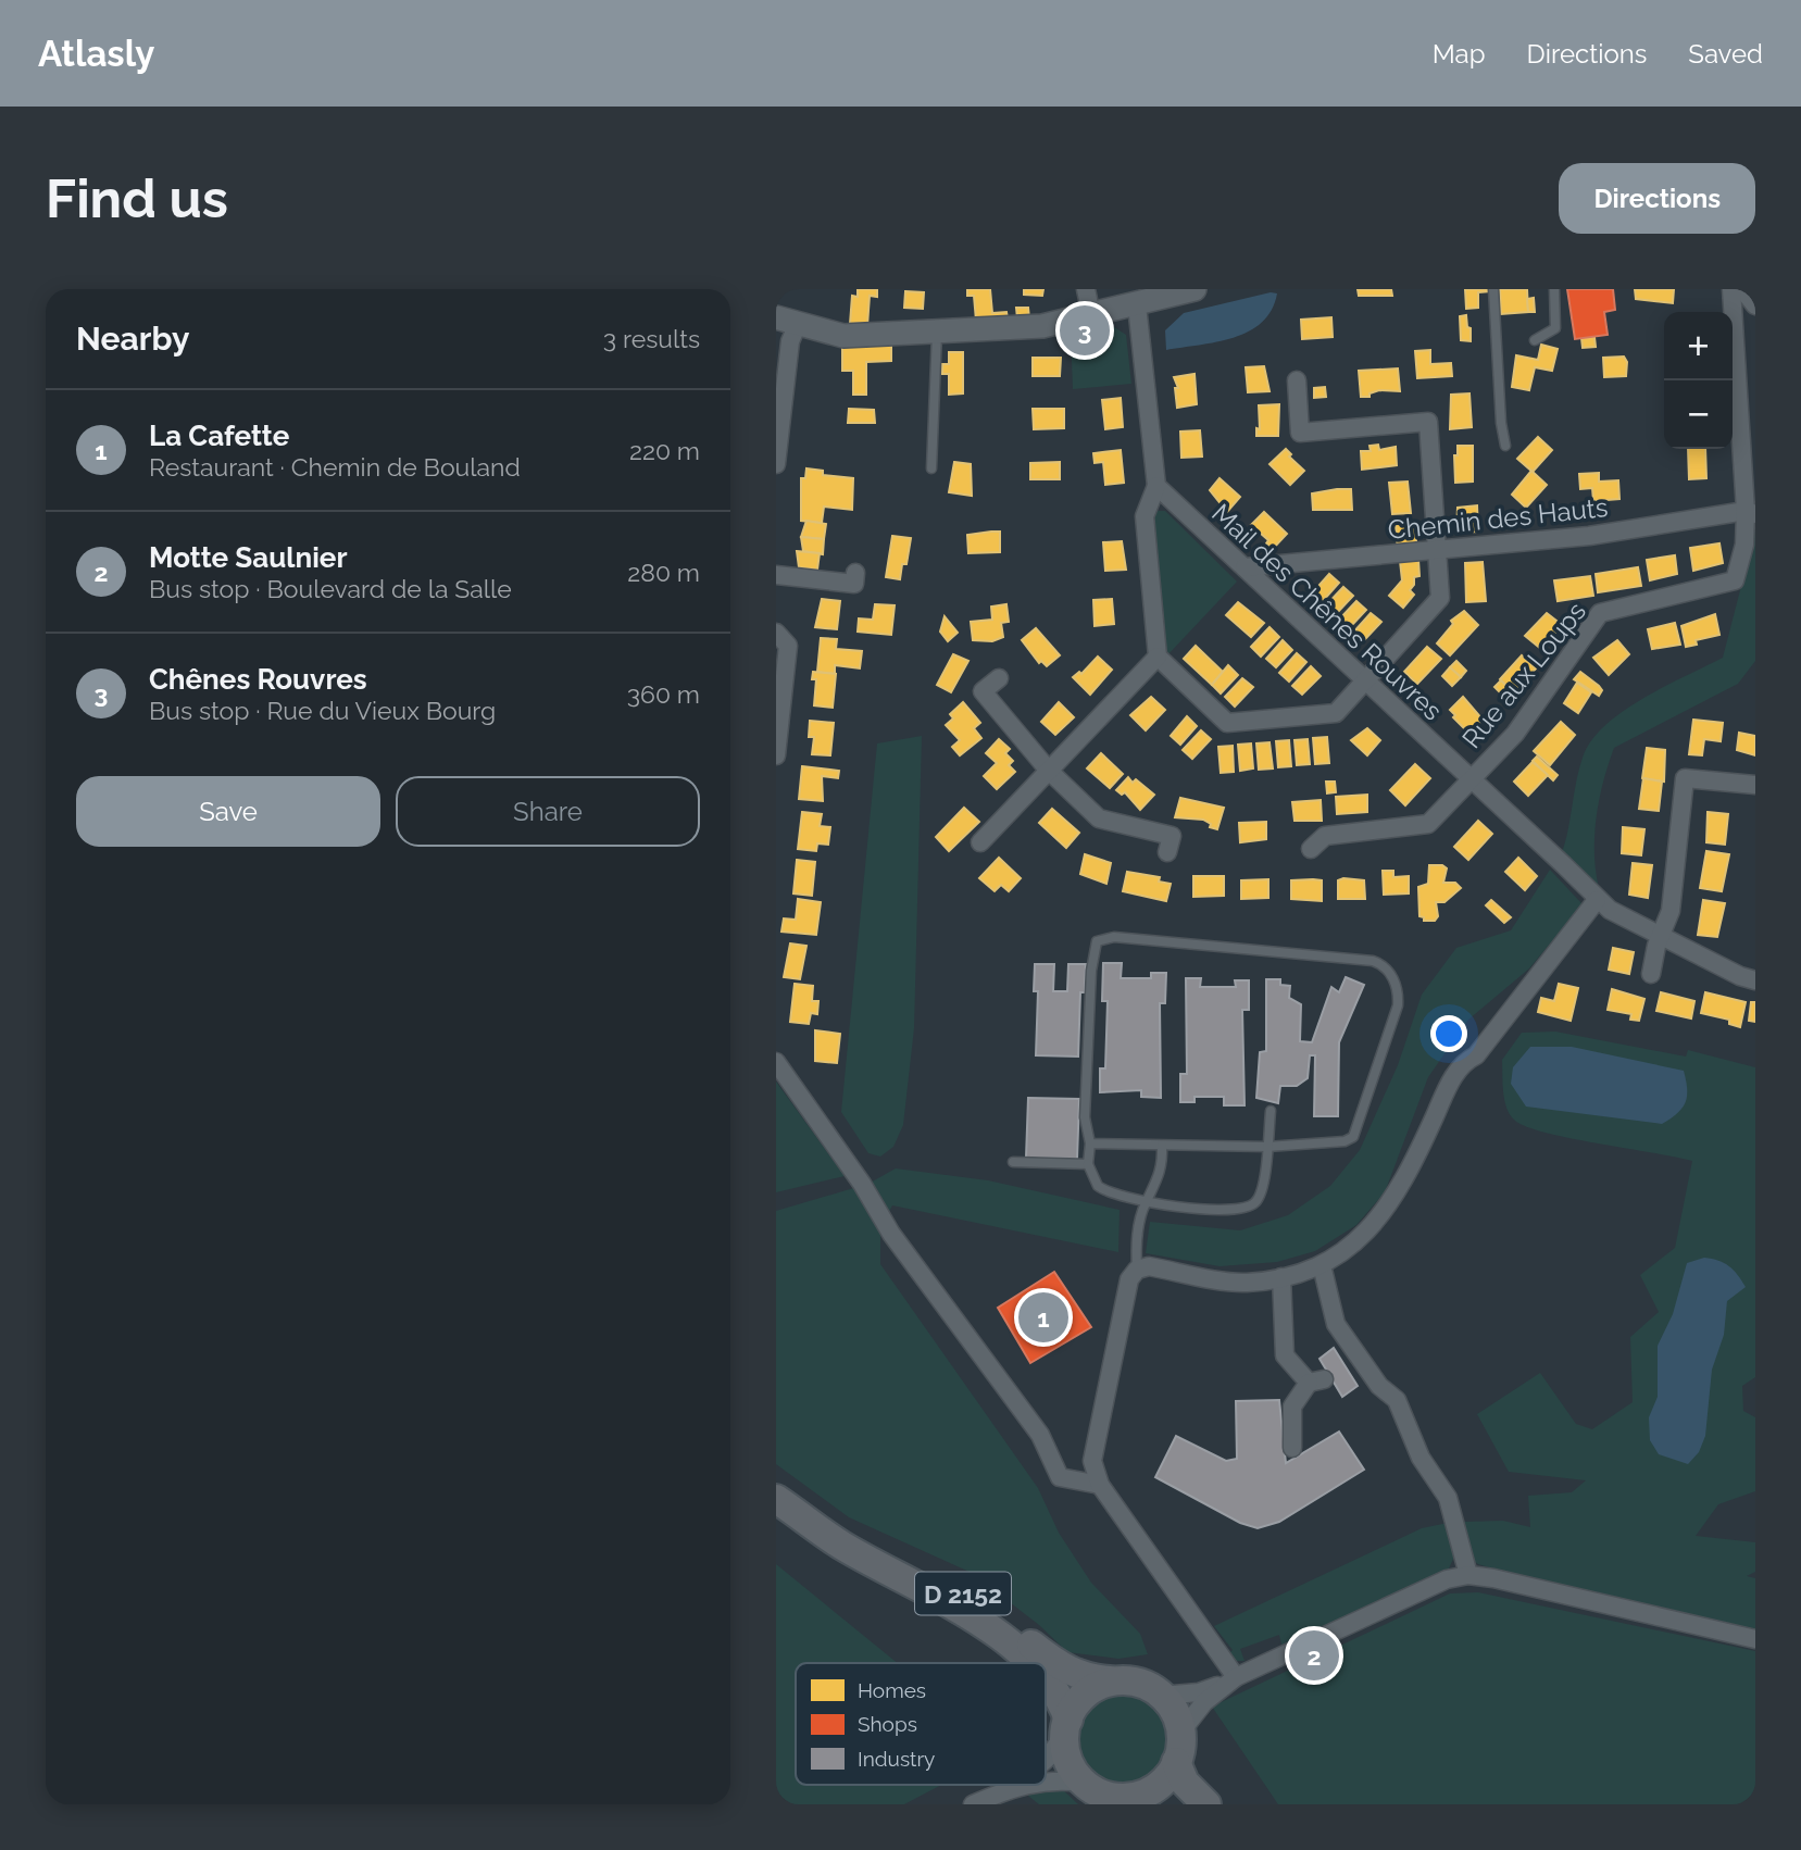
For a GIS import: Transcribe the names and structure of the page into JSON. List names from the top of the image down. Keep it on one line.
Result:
{"streets":{"main road":["D 2152"],"street":["Chemin des Hauts","Mail des Chênes Rouvres","Rue aux Loups"]},"crossings":[["Chemin des Hauts","Mail des Chênes Rouvres"],["Chemin des Hauts","Rue aux Loups"],["Mail des Chênes Rouvres","Rue aux Loups"]],"legend":["Homes","Shops","Industry"],"page":{"header":"Atlasly","nav":["Map","Directions","Saved"],"buttons":["Directions",["Save","Share"]],"title":"Find us","heading":["Nearby","3 results"],"pins":["3","1","2"],"map_buttons":["+","−"],"list":[{"mark":"1","name":"La Cafette","note":"Restaurant · Chemin de Bouland","value":"220 m"},{"mark":"2","name":"Motte Saulnier","note":"Bus stop · Boulevard de la Salle","value":"280 m"},{"mark":"3","name":"Chênes Rouvres","note":"Bus stop · Rue du Vieux Bourg","value":"360 m"}]}}
